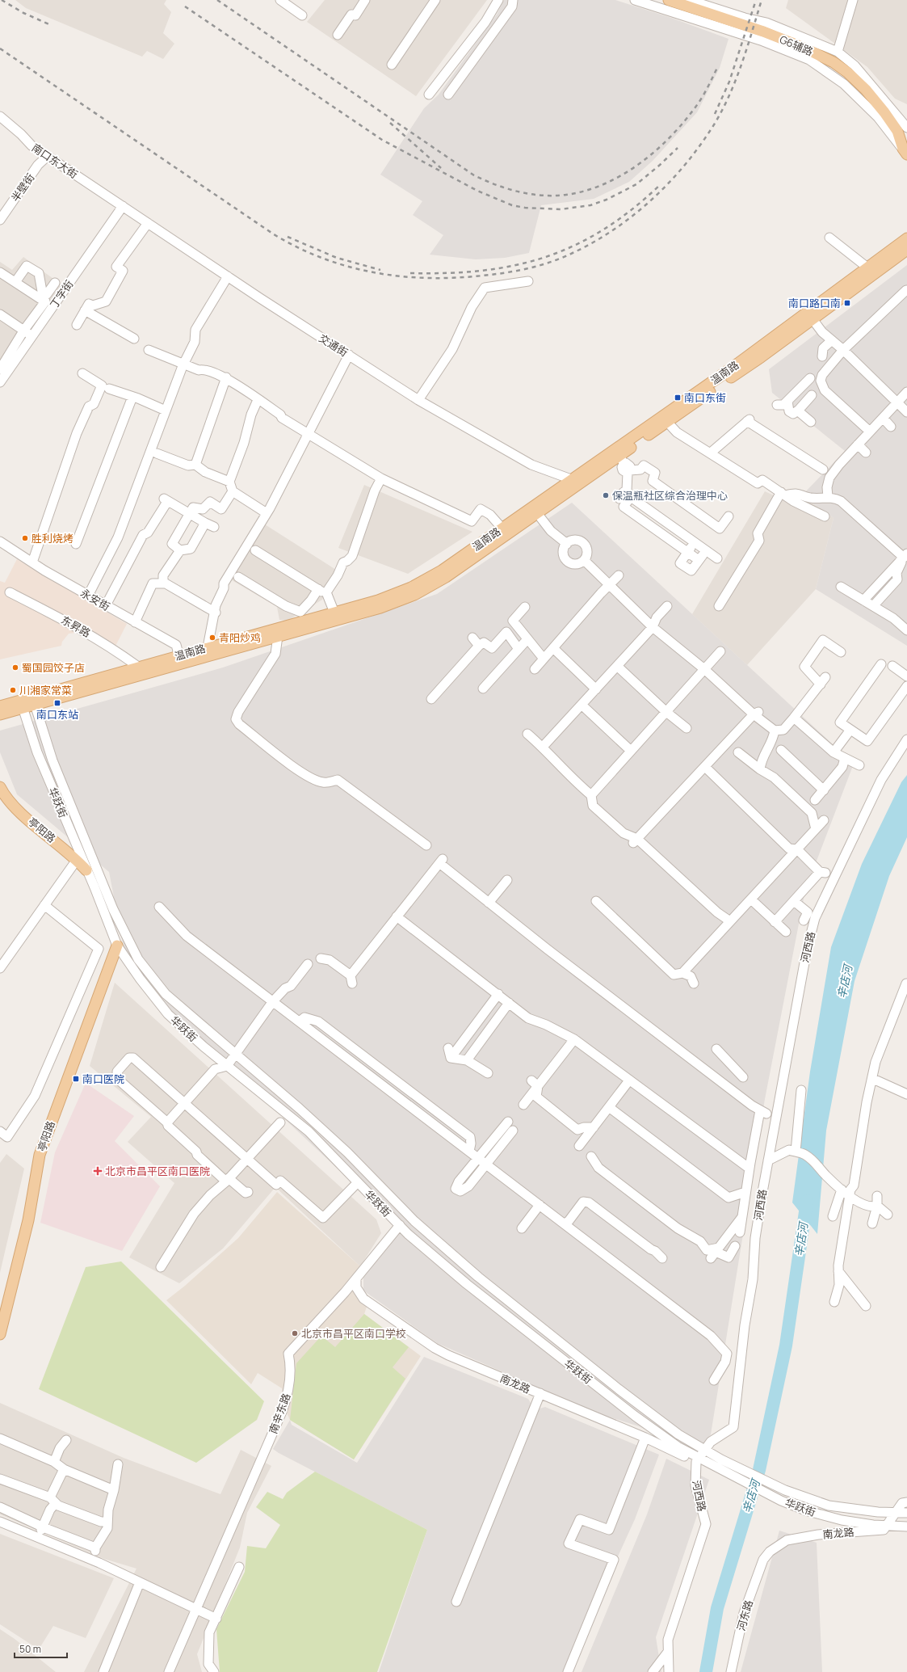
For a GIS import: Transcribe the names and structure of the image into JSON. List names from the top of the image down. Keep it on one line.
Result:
{"streets":{"main road":["G6辅路","温南路","亭阳路"],"street":["南口东大街","半壁街","丁字街","交通街","永安街","东昇路","华跃街","河西路","南龙路","南辛东路","河东路"]},"crossings":[["南口东大街","半壁街"],["南口东大街","交通街"],["丁字街","交通街"],["交通街","温南路"],["温南路","永安街"],["温南路","东昇路"],["温南路","华跃街"],["华跃街","亭阳路"],["华跃街","河西路"],["华跃街","南龙路"],["华跃街","南辛东路"],["河西路","南龙路"],["南龙路","南辛东路"],["南龙路","河东路"]],"water":["辛店河"],"places":{"transit":["南口路口南","南口东街","南口东站","南口医院"],"other":["保温瓶社区综合治理中心","胜利烧烤","青阳炒鸡","蜀国园饺子店","川湘家常菜","北京市昌平区南口学校"],"health":["北京市昌平区南口医院"]},"scale_bar":"50 m"}
